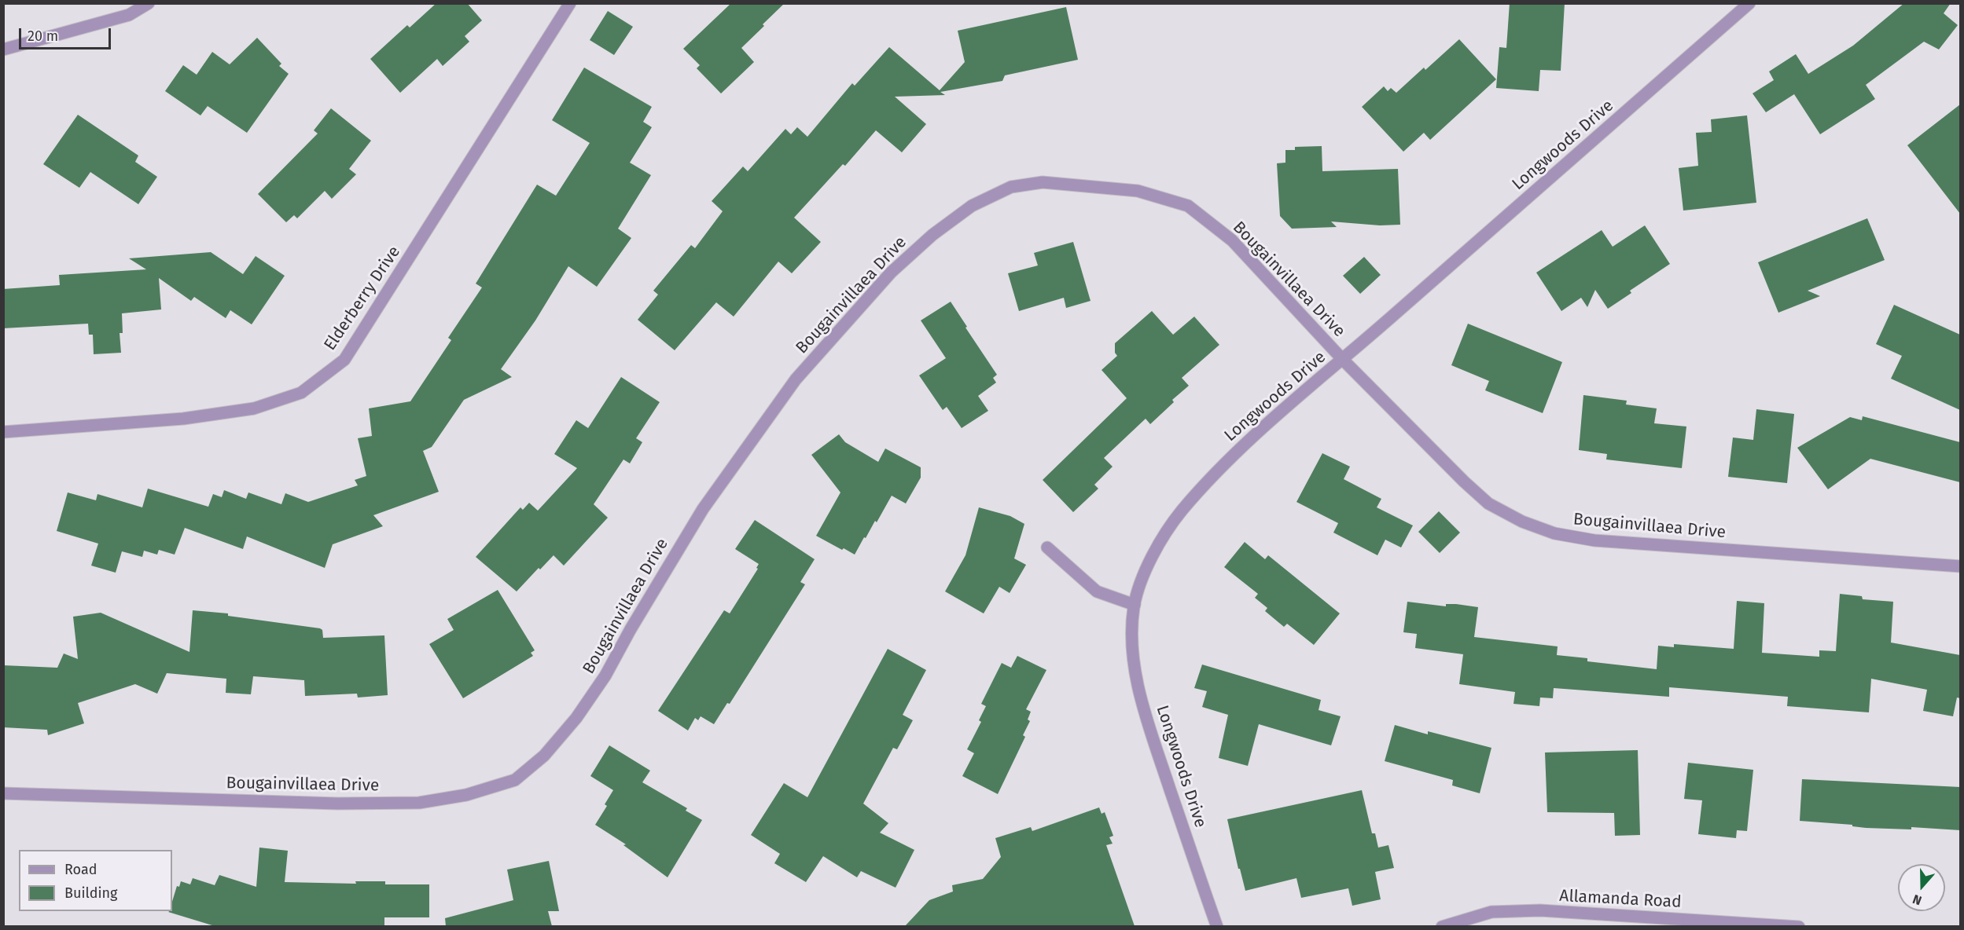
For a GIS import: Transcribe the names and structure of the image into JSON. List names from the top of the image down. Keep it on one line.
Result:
{"streets":{"street":["Longwoods Drive","Bougainvillaea Drive","Elderberry Drive","Allamanda Road"]},"crossings":[["Longwoods Drive","Bougainvillaea Drive"]],"legend":["Road","Building"],"scale_bar":"20 m","north":"bottom"}
